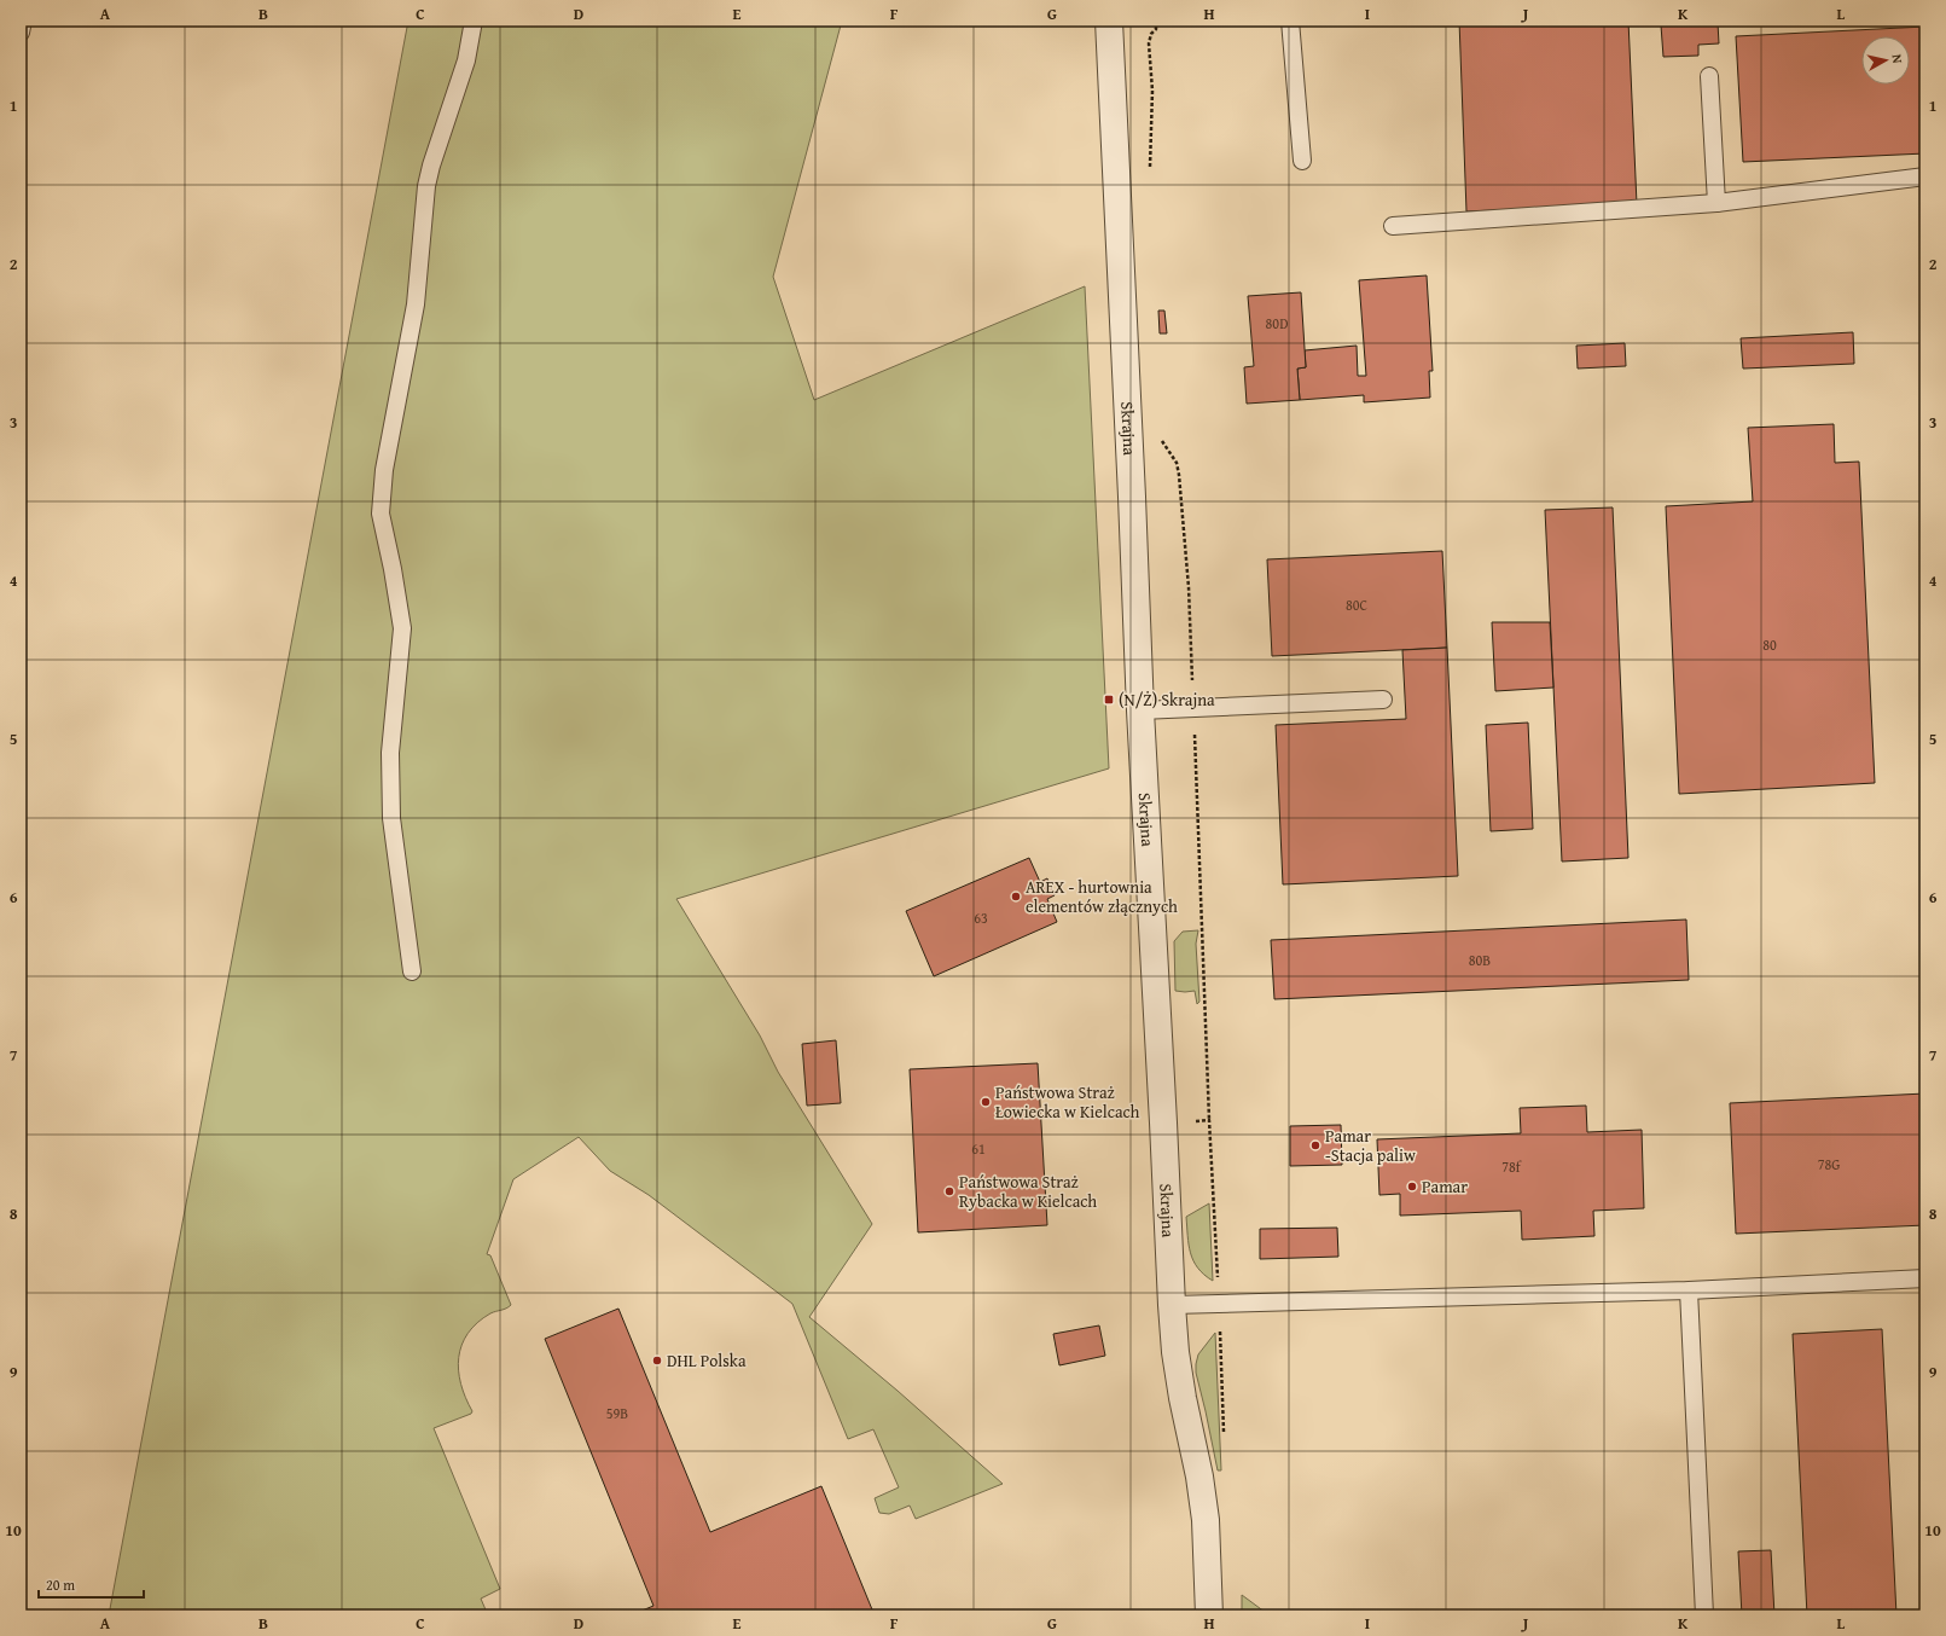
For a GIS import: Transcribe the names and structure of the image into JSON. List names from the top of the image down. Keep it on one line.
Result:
{"streets":{"street":["Skrajna"]},"places":{"transit":["(N/Ż) Skrajna"],"other":["AREX - hurtownia elementów złącznych","Państwowa Straż Łowiecka w Kielcach","Pamar -Stacja paliw","Pamar","Państwowa Straż Rybacka w Kielcach","DHL Polska"]},"house_numbers":["80D","80C","80","63","80B","61","78G","78f","59B"],"scale_bar":"20 m","north":"right","grid":{"columns":["A","B","C","D","E","F","G","H","I","J","K","L"],"rows":["1","2","3","4","5","6","7","8","9","10"]}}
